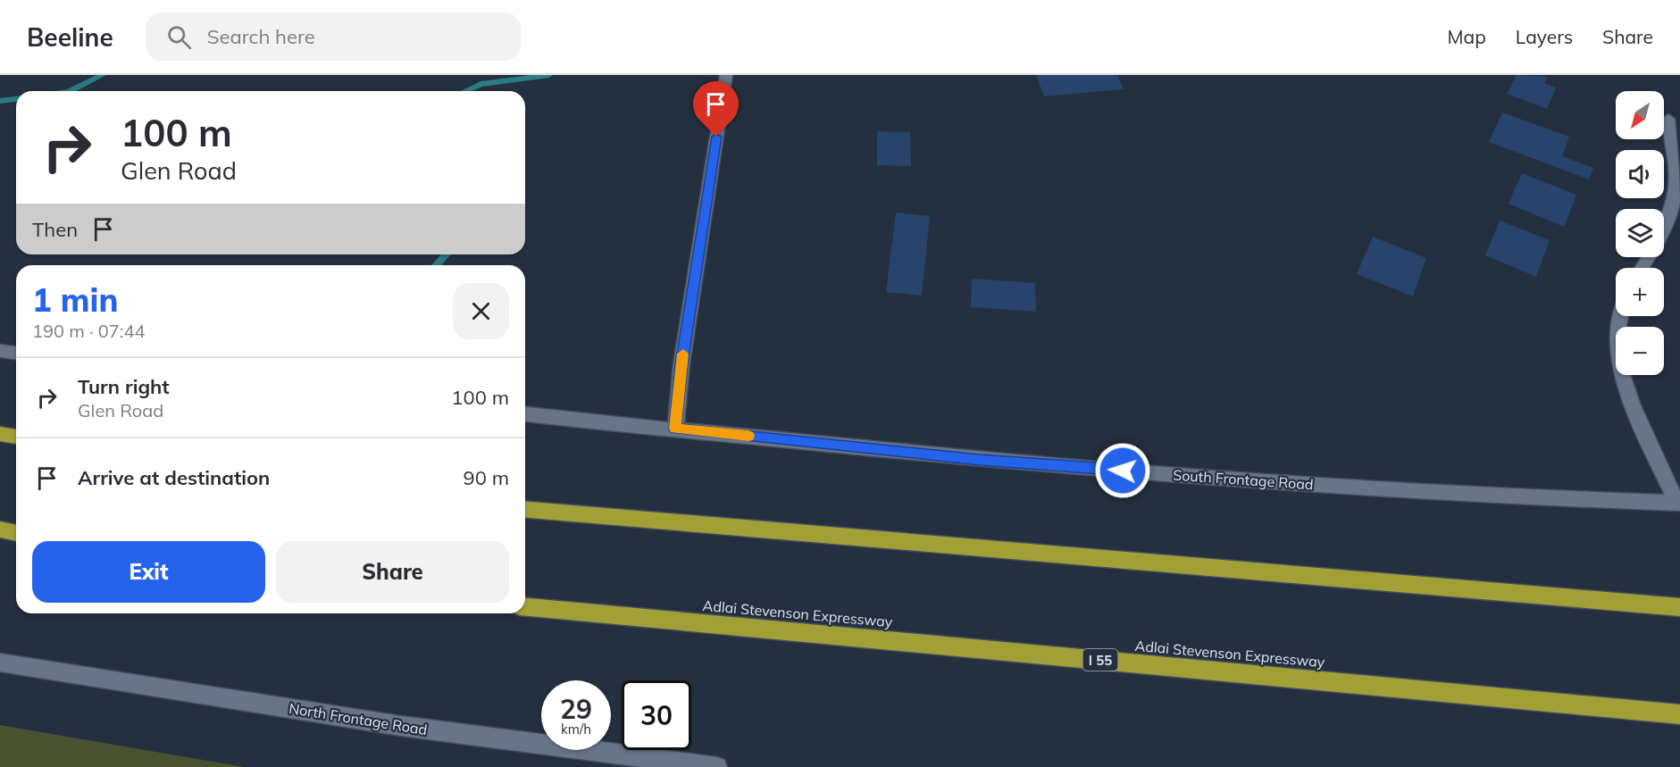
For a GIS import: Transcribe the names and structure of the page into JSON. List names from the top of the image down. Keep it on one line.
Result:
{"streets":{"highway":["Adlai Stevenson Expressway","I 55"],"street":["South Frontage Road","North Frontage Road"]},"north":"bottom left","page":{"header":"Beeline","search":"Search here","nav":["Map","Layers","Share"],"map_buttons":["+","−"],"turn":["100 m","Glen Road"],"then":"Then","heading":["1 min","190 m · 07:44"],"list":[{"name":"Turn right","note":"Glen Road","value":"100 m"},{"name":"Arrive at destination","value":"90 m"}],"buttons":["Exit","Share"],"speed":"29 km/h","limit":"30"}}
